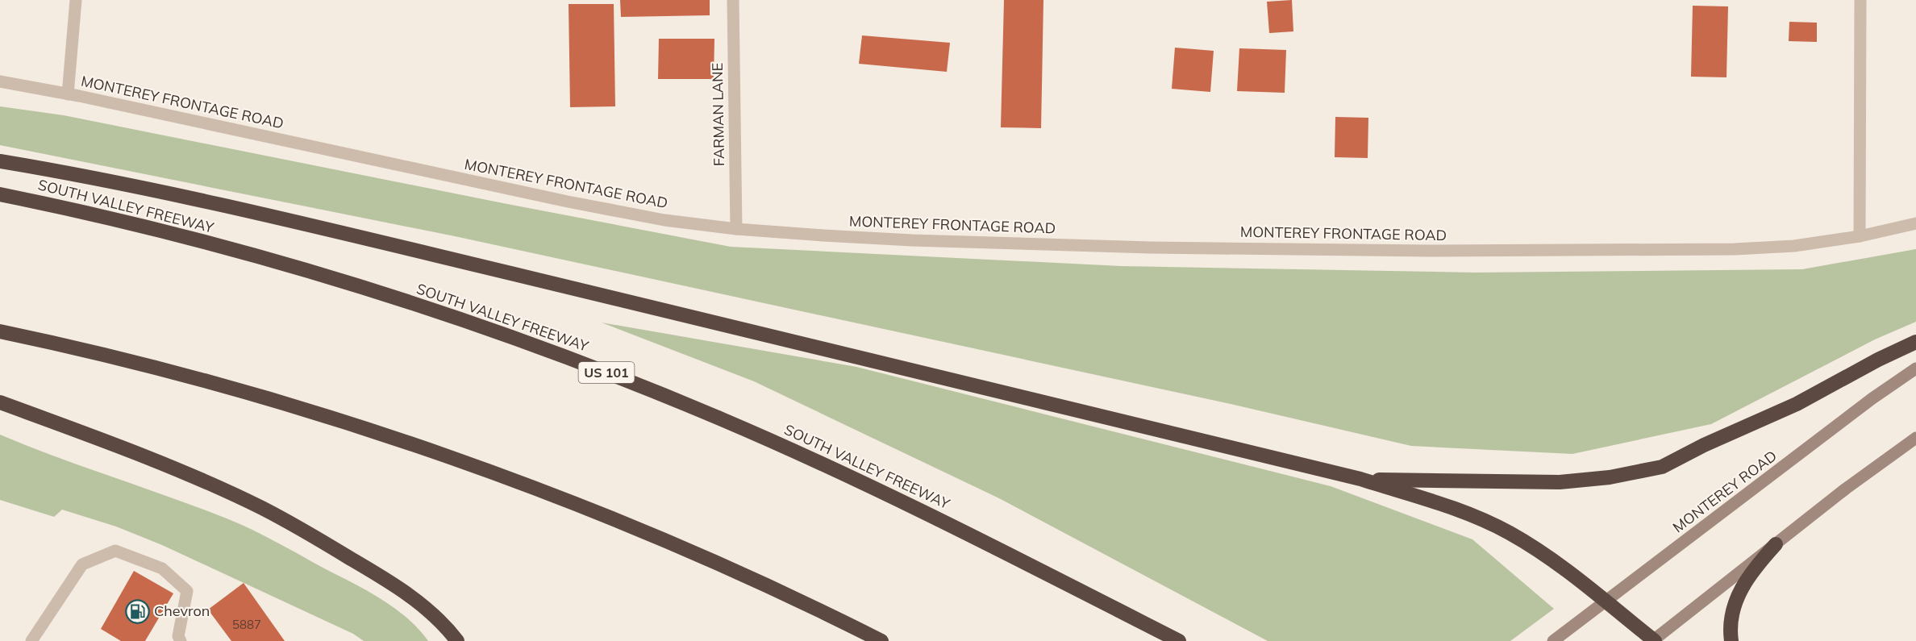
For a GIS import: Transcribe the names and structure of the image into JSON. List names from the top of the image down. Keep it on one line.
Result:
{"streets":{"highway":["SOUTH VALLEY FREEWAY","US 101"],"main road":["MONTEREY ROAD"],"street":["MONTEREY FRONTAGE ROAD","FARMAN LANE"]},"crossings":[["MONTEREY FRONTAGE ROAD","FARMAN LANE"]],"places":{"fuel station":["Chevron"]},"house_numbers":["5887"]}
